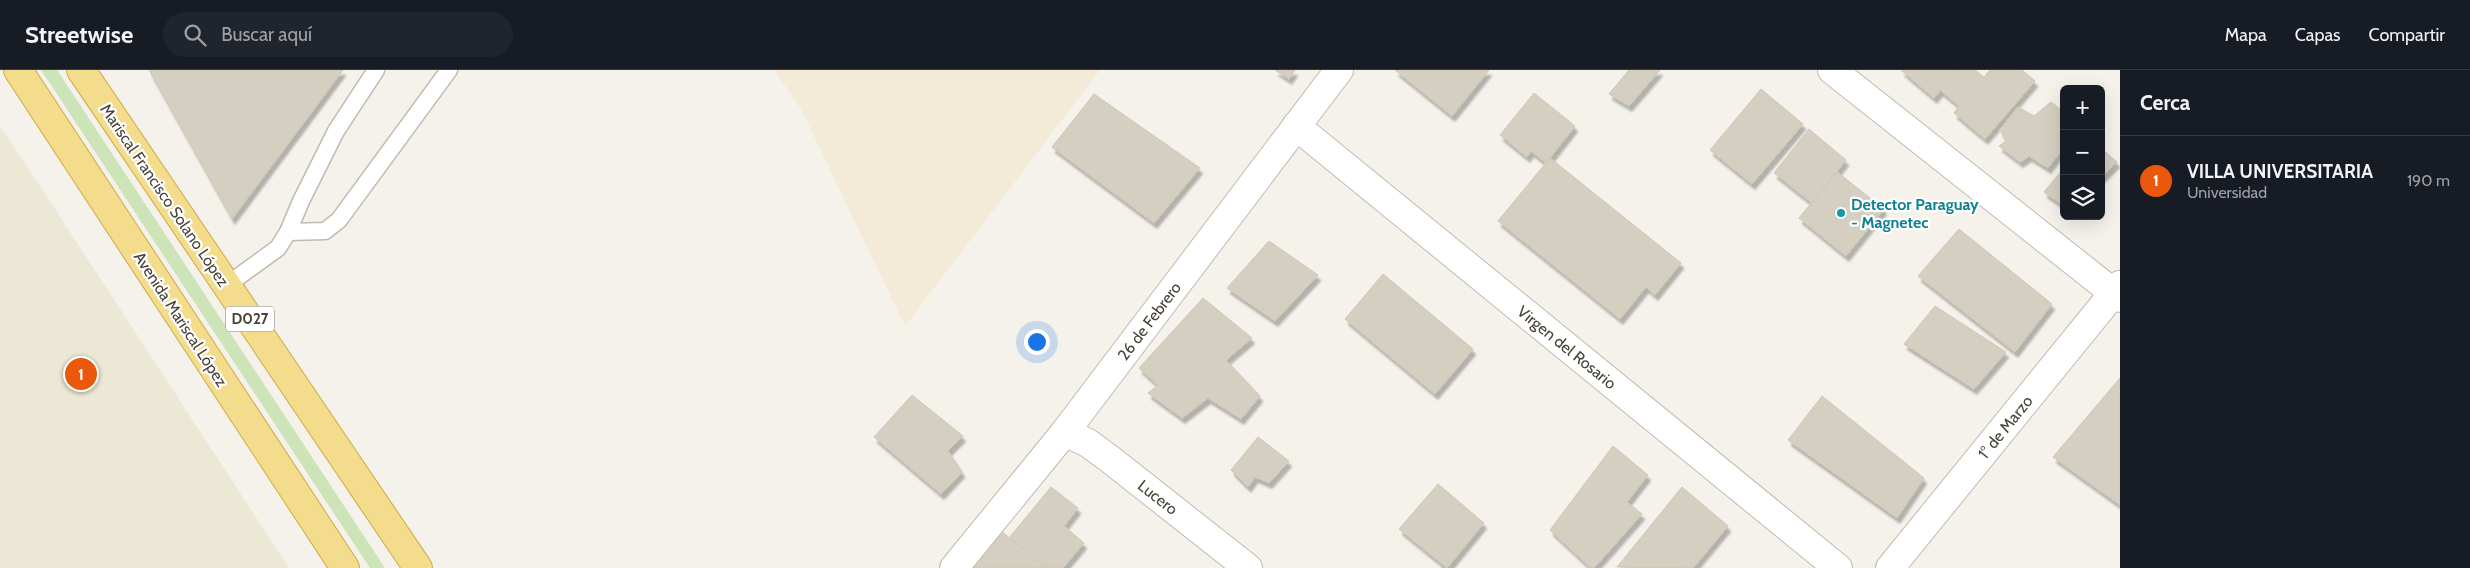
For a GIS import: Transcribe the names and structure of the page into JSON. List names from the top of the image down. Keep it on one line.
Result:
{"streets":{"highway":["Mariscal Francisco Solano López","Avenida Mariscal López","D027"],"street":["26 de Febrero","Virgen del Rosario","1° de Marzo","Lucero"]},"crossings":[["26 de Febrero","Virgen del Rosario"],["26 de Febrero","Lucero"]],"places":["Detector Paraguay - Magnetec"],"page":{"header":"Streetwise","search":"Buscar aquí","nav":["Mapa","Capas","Compartir"],"heading":"Cerca","map_buttons":["+","−"],"list":[{"mark":"1","name":"VILLA UNIVERSITARIA","note":"Universidad","value":"190 m"}],"pins":"1"}}
